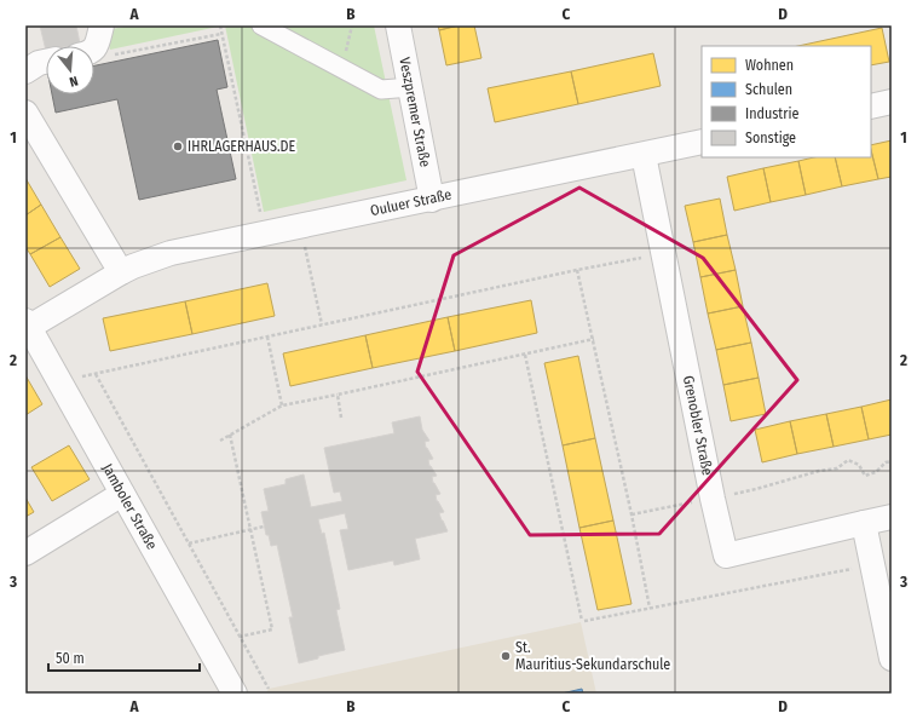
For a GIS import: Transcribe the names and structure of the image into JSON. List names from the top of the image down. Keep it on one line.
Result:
{"streets":{"street":["Veszpremer Straße","Ouluer Straße","Grenobler Straße","Jamboler Straße"]},"crossings":[["Veszpremer Straße","Ouluer Straße"],["Ouluer Straße","Grenobler Straße"],["Ouluer Straße","Jamboler Straße"]],"places":["IHRLAGERHAUS.DE","St. Mauritius-Sekundarschule"],"legend":["Wohnen","Schulen","Industrie","Sonstige"],"scale_bar":"50 m","north":"bottom","grid":{"columns":["A","B","C","D"],"rows":["1","2","3"]}}
